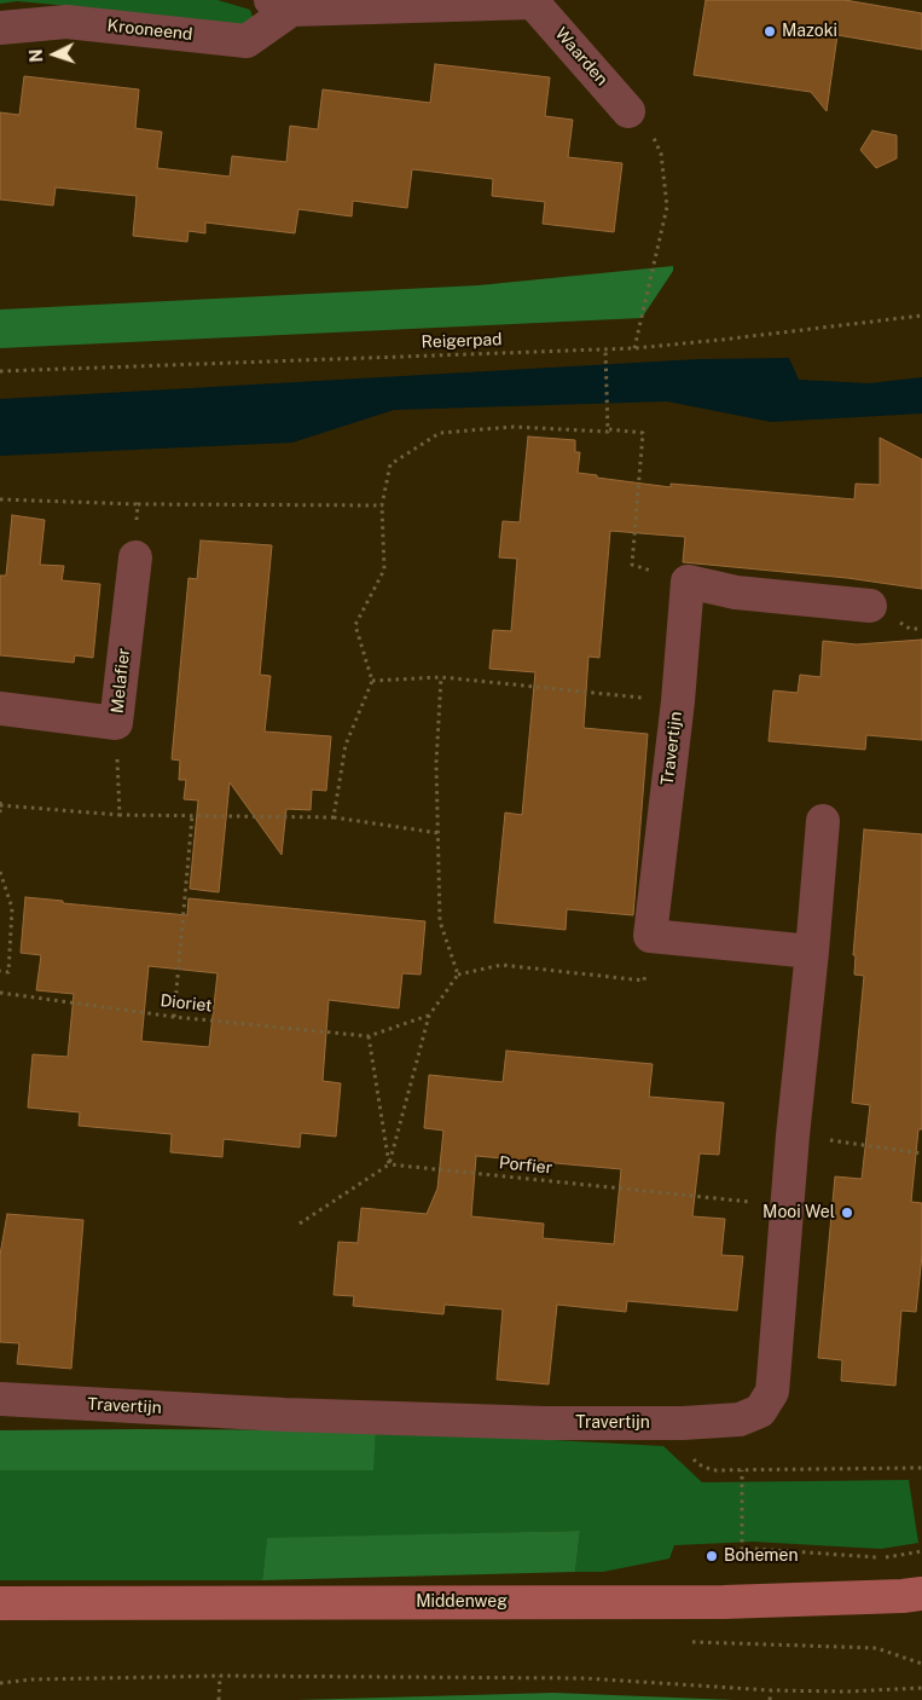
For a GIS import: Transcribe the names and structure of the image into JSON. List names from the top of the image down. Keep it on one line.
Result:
{"streets":{"main road":["Middenweg"],"street":["Krooneend","Waarden","Melafier","Travertijn"],"path":["Reigerpad","Dioriet","Porfier"]},"crossings":[["Krooneend","Waarden"],["Travertijn","Porfier"]],"places":["Mazoki","Mooi Wel","Bohemen"],"north":"left"}
